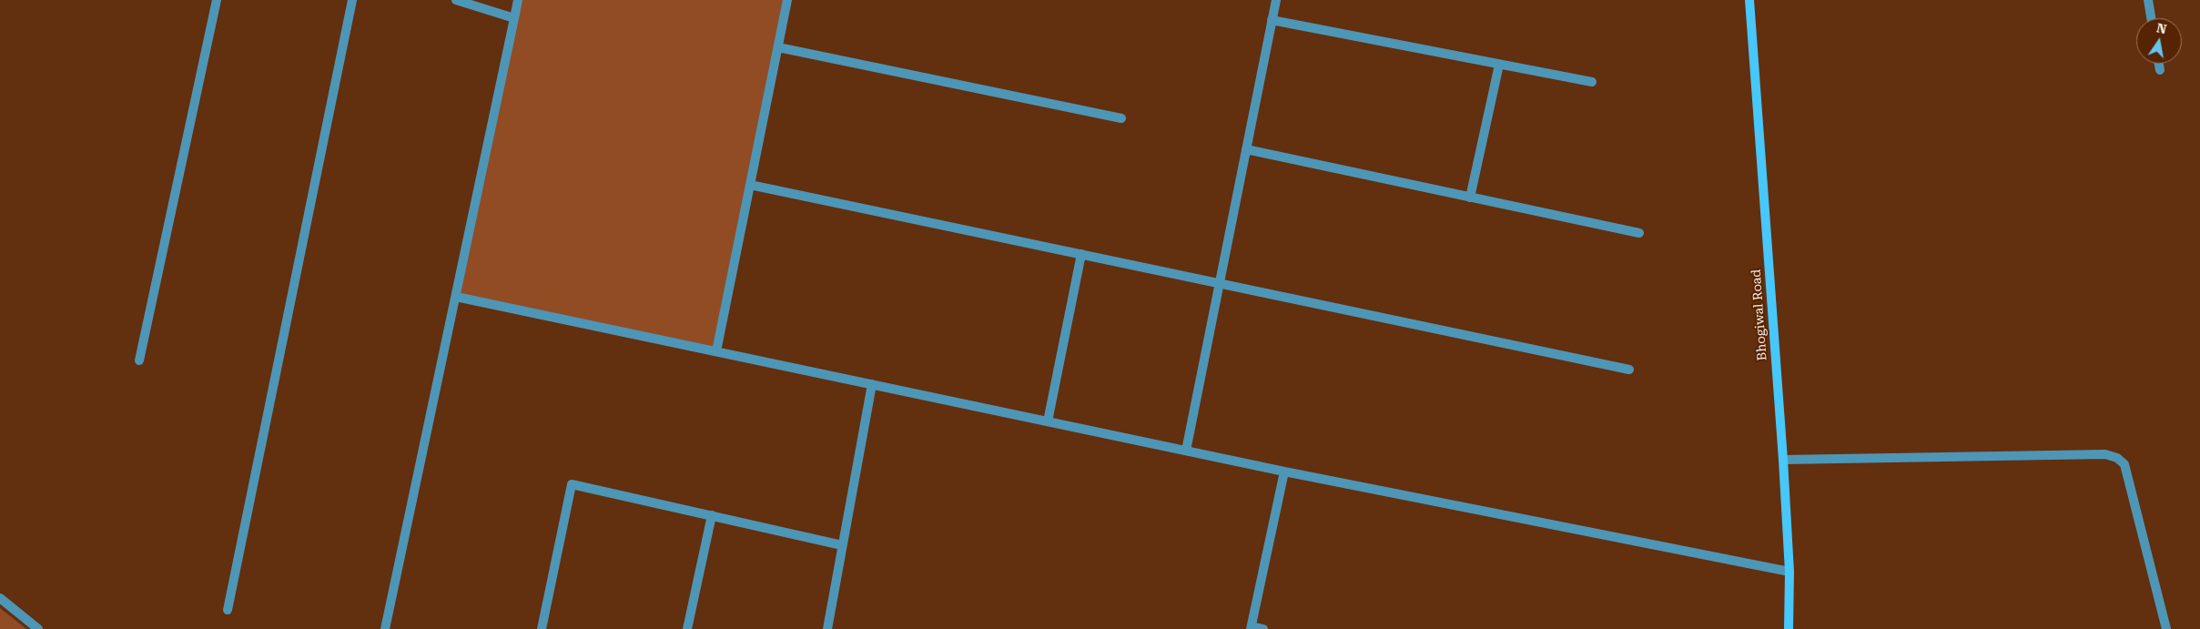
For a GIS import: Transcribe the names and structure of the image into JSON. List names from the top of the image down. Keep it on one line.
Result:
{"streets":{"main road":["Bhogiwal Road"]},"north":"top"}
